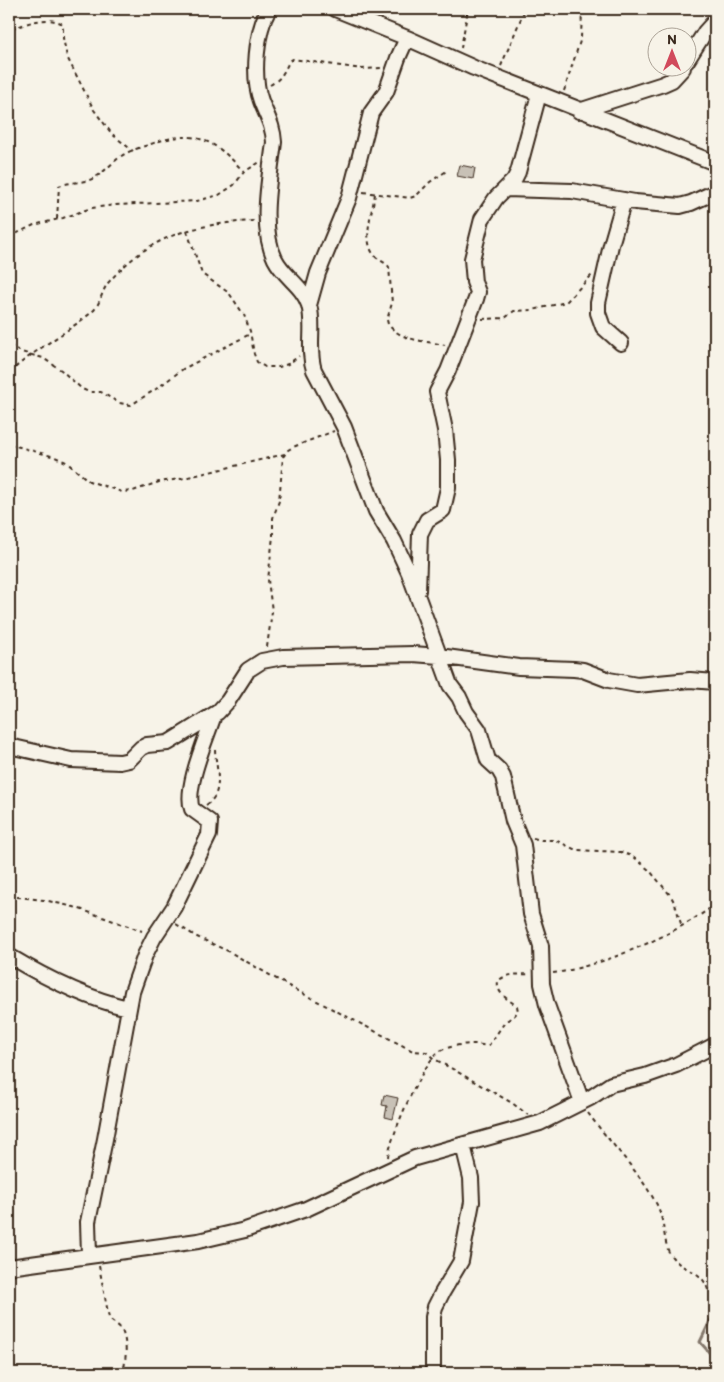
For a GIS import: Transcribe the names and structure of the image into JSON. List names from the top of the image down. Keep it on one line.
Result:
{"north":"top"}
